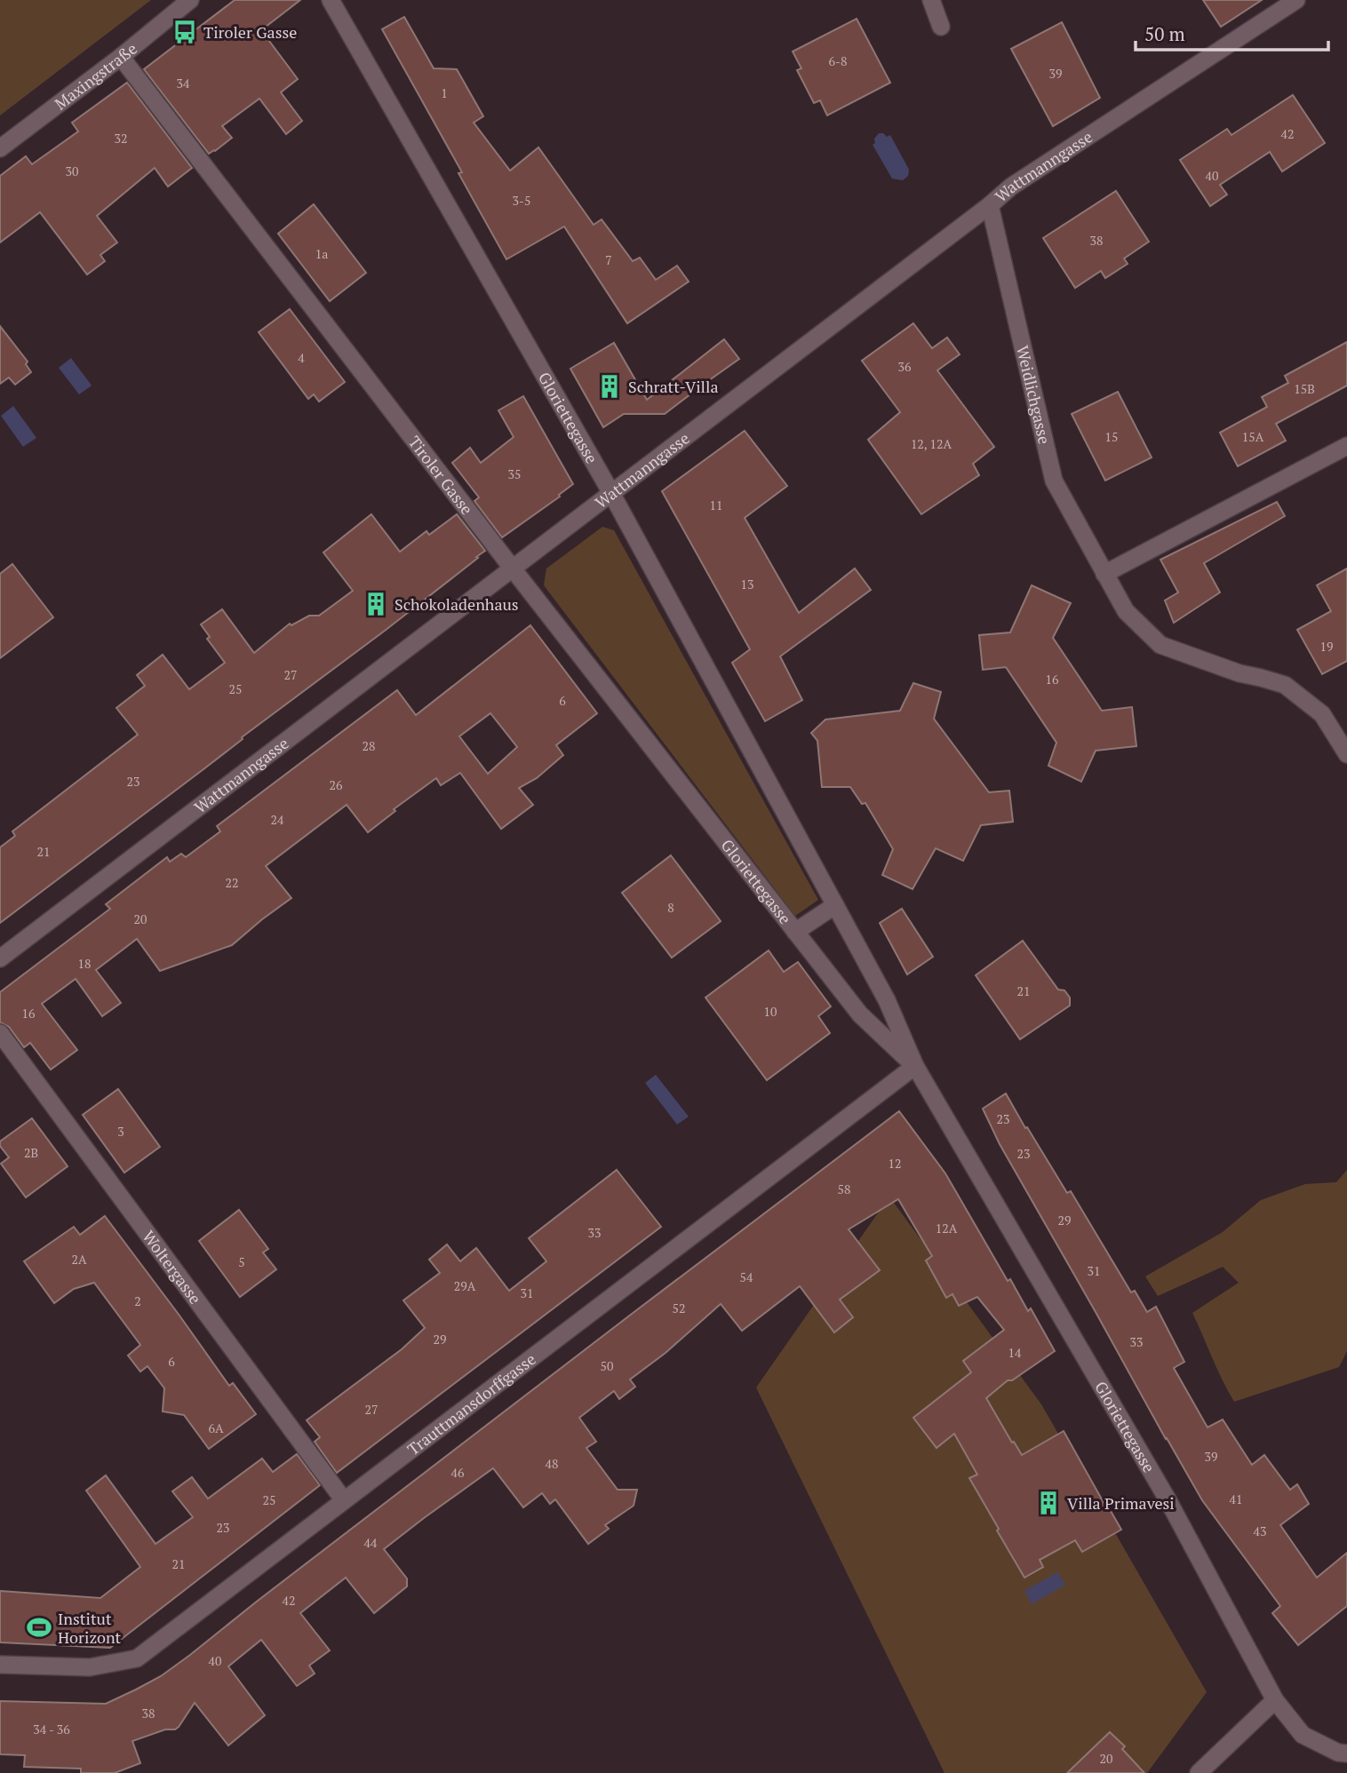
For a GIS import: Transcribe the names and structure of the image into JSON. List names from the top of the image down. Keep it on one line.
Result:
{"streets":{"street":["Maxingstraße","Wattmanngasse","Weidlichgasse","Gloriettegasse","Tiroler Gasse","Woltergasse","Trauttmansdorffgasse"]},"crossings":[["Maxingstraße","Tiroler Gasse"],["Wattmanngasse","Weidlichgasse"],["Wattmanngasse","Gloriettegasse"],["Wattmanngasse","Tiroler Gasse"],["Gloriettegasse","Tiroler Gasse"],["Gloriettegasse","Trauttmansdorffgasse"],["Woltergasse","Trauttmansdorffgasse"]],"places":{"bus stop":["Tiroler Gasse"],"building":["Schratt-Villa","Schokoladenhaus","Villa Primavesi"],"sports":["Institut Horizont"]},"house_numbers":["6-8","39","34","1","42","32","30","40","3-5","38","1a","7","4","36","15B","15","15A","12, 12A","35","11","13","19","27","16","25","6","28","23","26","24","21","22","8","20","18","21","10","16","23","3","2B","23","12","58","29","12A","33","2A","5","31","54","29A","31","2","52","29","33","14","6","50","27","6A","39","48","46","41","25","23","43","44","21","42","40","38","34 - 36","20"],"scale_bar":"50 m"}
